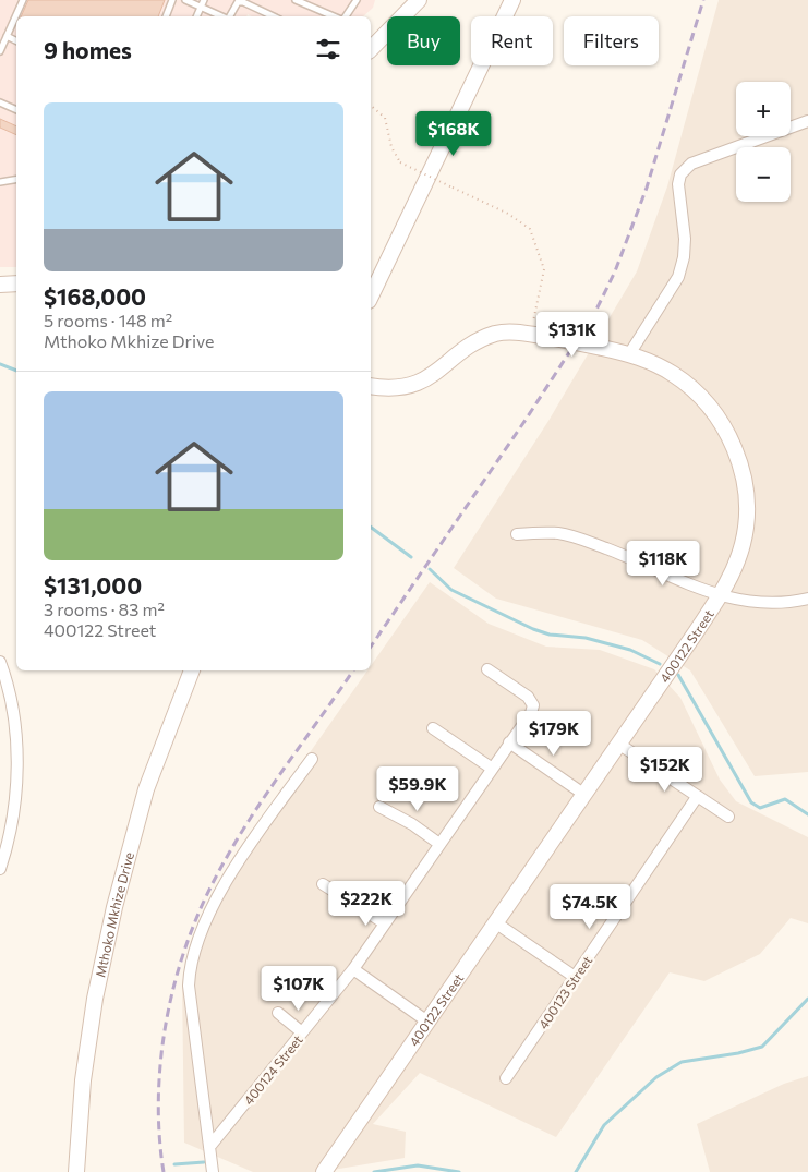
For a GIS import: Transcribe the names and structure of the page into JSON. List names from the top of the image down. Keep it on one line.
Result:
{"streets":{"street":["400122 Street","Mthoko Mkhize Drive","400123 Street","400124 Street"]},"page":{"chip":["Buy","Rent","Filters"],"heading":"9 homes","map_buttons":["+","−"],"list":[{"name":"$168,000","note":"5 rooms · 148 m² · Mthoko Mkhize Drive"},{"name":"$131,000","note":"3 rooms · 83 m² · 400122 Street"}],"price":["$168K","$131K","$118K","$179K","$152K","$59.9K","$222K","$74.5K","$107K"]}}
